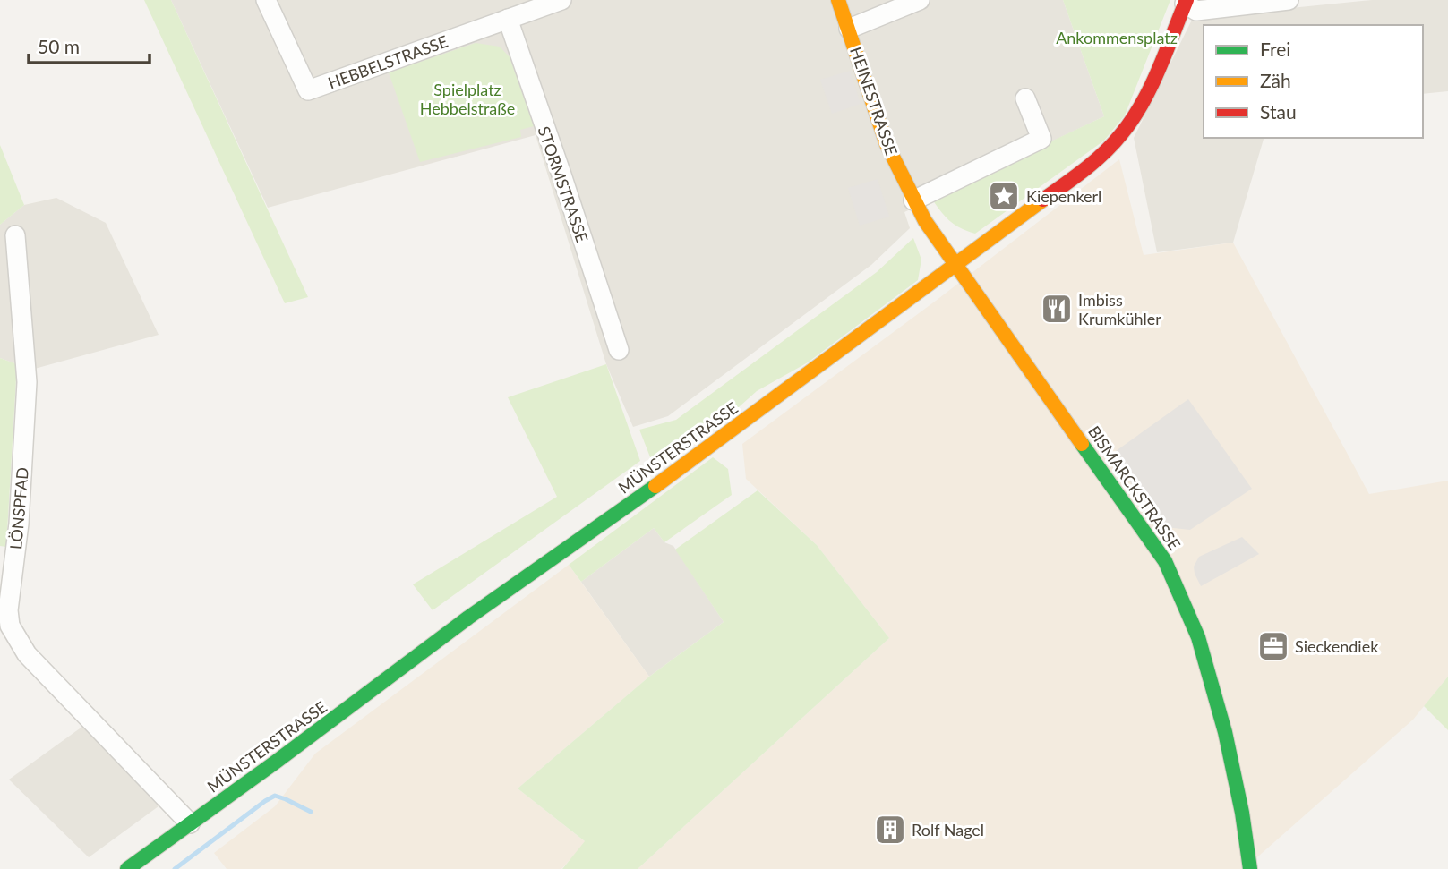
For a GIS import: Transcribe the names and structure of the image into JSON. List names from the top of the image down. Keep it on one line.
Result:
{"streets":{"main road":["HEINESTRASSE","MÜNSTERSTRASSE","BISMARCKSTRASSE"],"street":["HEBBELSTRASSE","STORMSTRASSE","LÖNSPFAD"]},"crossings":[["HEBBELSTRASSE","STORMSTRASSE"],["HEINESTRASSE","MÜNSTERSTRASSE"],["HEINESTRASSE","BISMARCKSTRASSE"],["MÜNSTERSTRASSE","BISMARCKSTRASSE"],["MÜNSTERSTRASSE","LÖNSPFAD"]],"parks":["Ankommensplatz","Spielplatz Hebbelstraße"],"places":{"place":["Kiepenkerl"],"restaurant":["Imbiss Krumkühler"],"office":["Sieckendiek"],"building":["Rolf Nagel"]},"legend":["Frei","Zäh","Stau"],"scale_bar":"50 m"}
